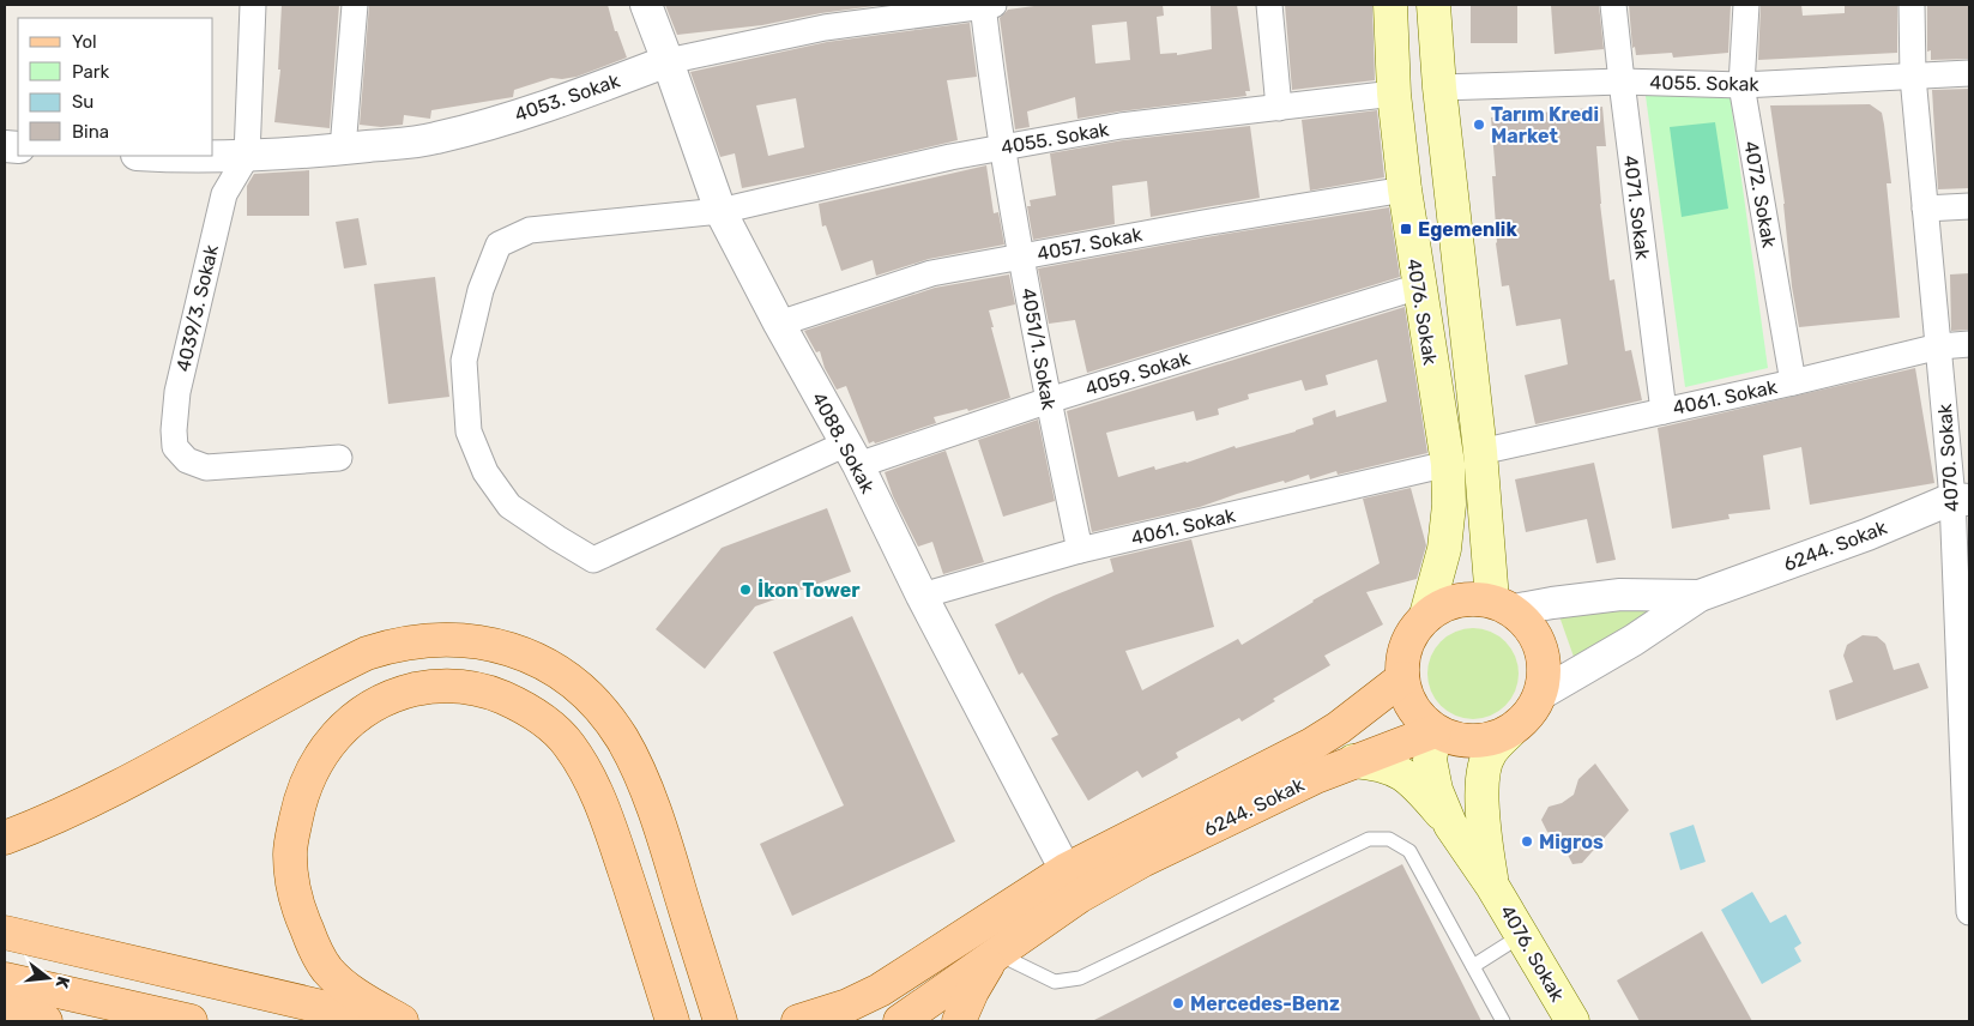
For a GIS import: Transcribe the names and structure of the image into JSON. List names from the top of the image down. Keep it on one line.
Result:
{"streets":{"main road":["4076. Sokak","6244. Sokak"],"street":["4055. Sokak","4053. Sokak","4072. Sokak","4071. Sokak","4057. Sokak","4039/3. Sokak","4051/1. Sokak","4059. Sokak","4061. Sokak","4088. Sokak","4070. Sokak"]},"crossings":[["4055. Sokak","4072. Sokak"],["4055. Sokak","4071. Sokak"],["4055. Sokak","4076. Sokak"],["4055. Sokak","4051/1. Sokak"],["4055. Sokak","4059. Sokak"],["4055. Sokak","4088. Sokak"],["4055. Sokak","4070. Sokak"],["4053. Sokak","4039/3. Sokak"],["4053. Sokak","4051/1. Sokak"],["4053. Sokak","4088. Sokak"],["4072. Sokak","4061. Sokak"],["4071. Sokak","4061. Sokak"],["4057. Sokak","4076. Sokak"],["4057. Sokak","4051/1. Sokak"],["4057. Sokak","4088. Sokak"],["4076. Sokak","4059. Sokak"],["4076. Sokak","4061. Sokak"],["4076. Sokak","6244. Sokak"],["4051/1. Sokak","4059. Sokak"],["4051/1. Sokak","4061. Sokak"],["4059. Sokak","4088. Sokak"],["4061. Sokak","4088. Sokak"],["4061. Sokak","4070. Sokak"],["4088. Sokak","6244. Sokak"],["4070. Sokak","6244. Sokak"]],"places":{"other":["Tarım Kredi Market","İkon Tower","Migros","Mercedes-Benz"],"transit":["Egemenlik"]},"legend":["Yol","Park","Su","Bina"],"north":"right"}
